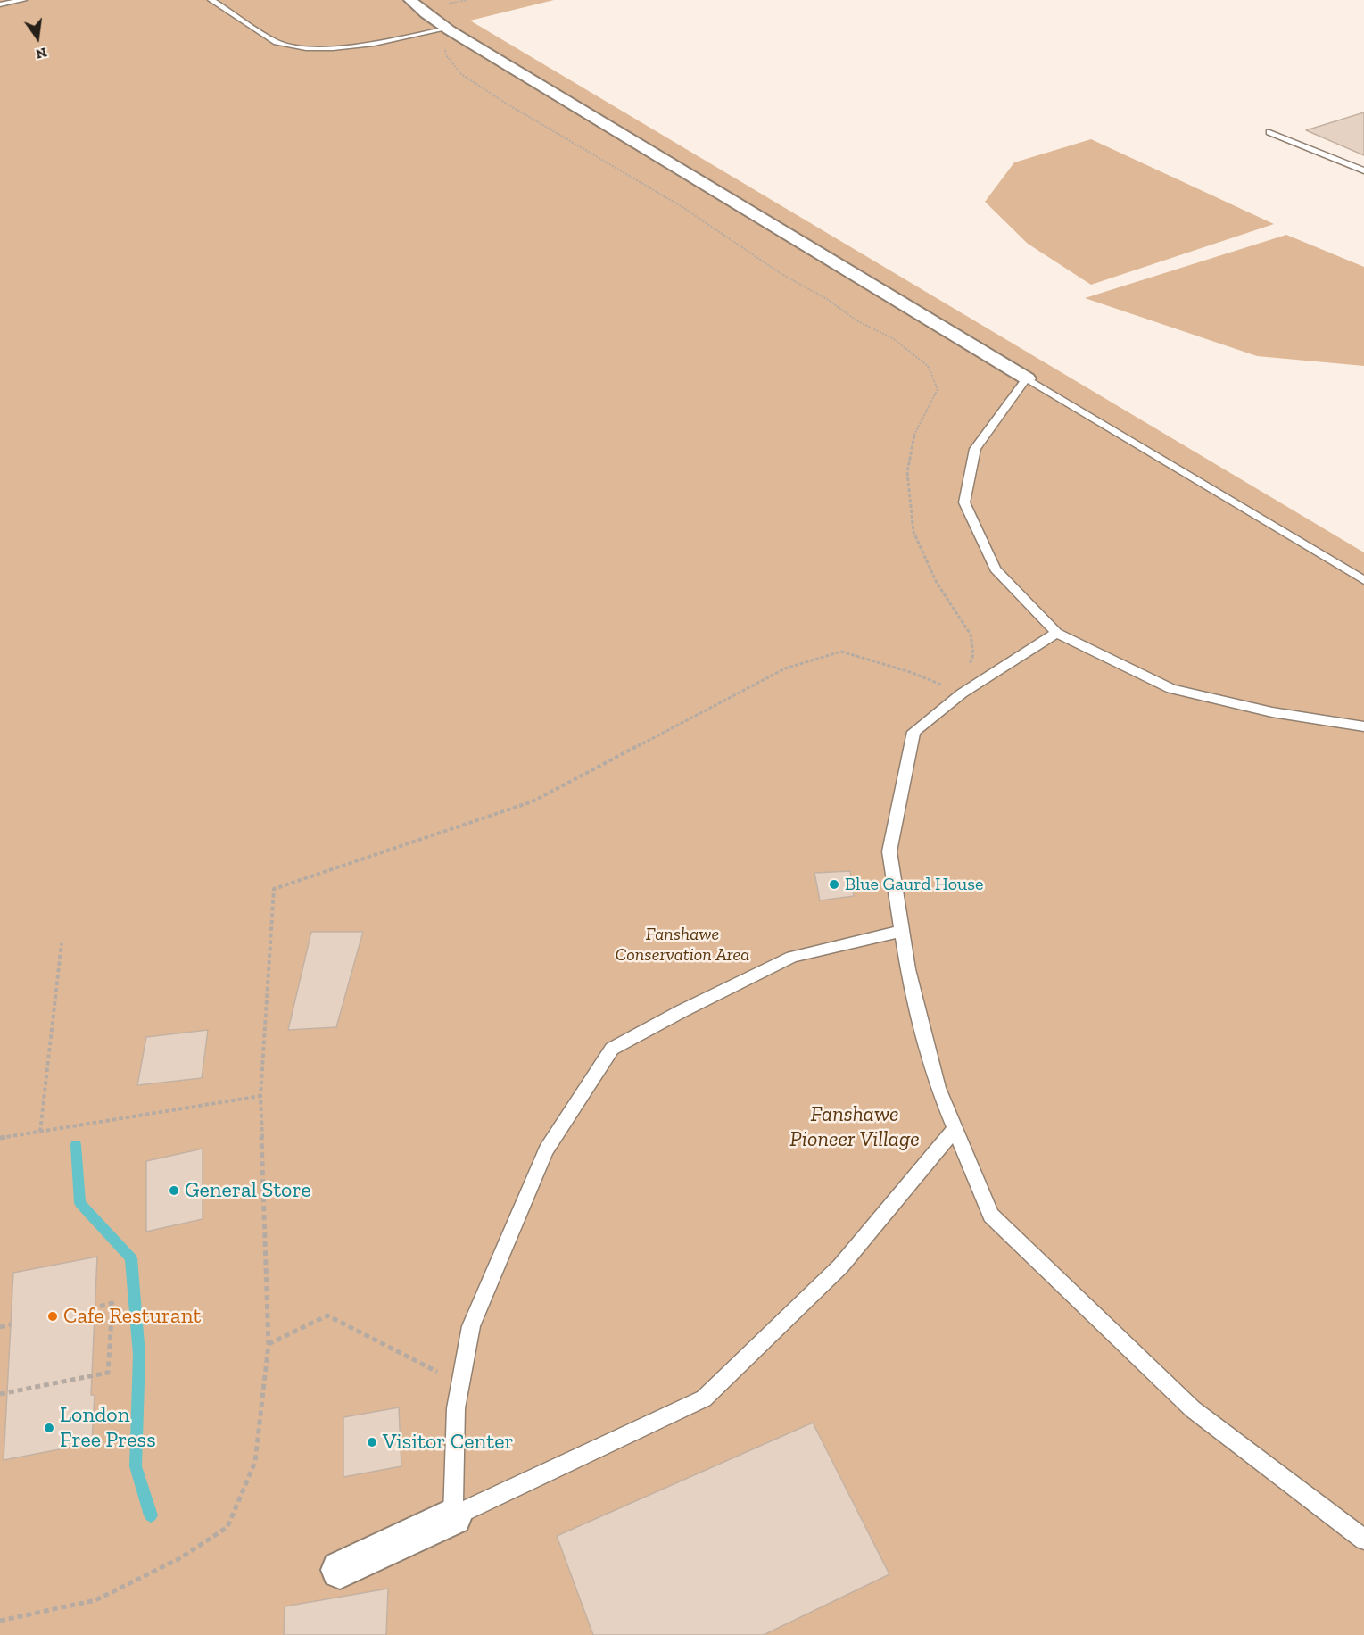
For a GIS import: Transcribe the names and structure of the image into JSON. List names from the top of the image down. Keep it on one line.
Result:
{"parks":["Fanshawe Conservation Area","Fanshawe Pioneer Village"],"places":["Blue Gaurd House","General Store","Cafe Resturant","London Free Press","Visitor Center"],"north":"bottom"}
